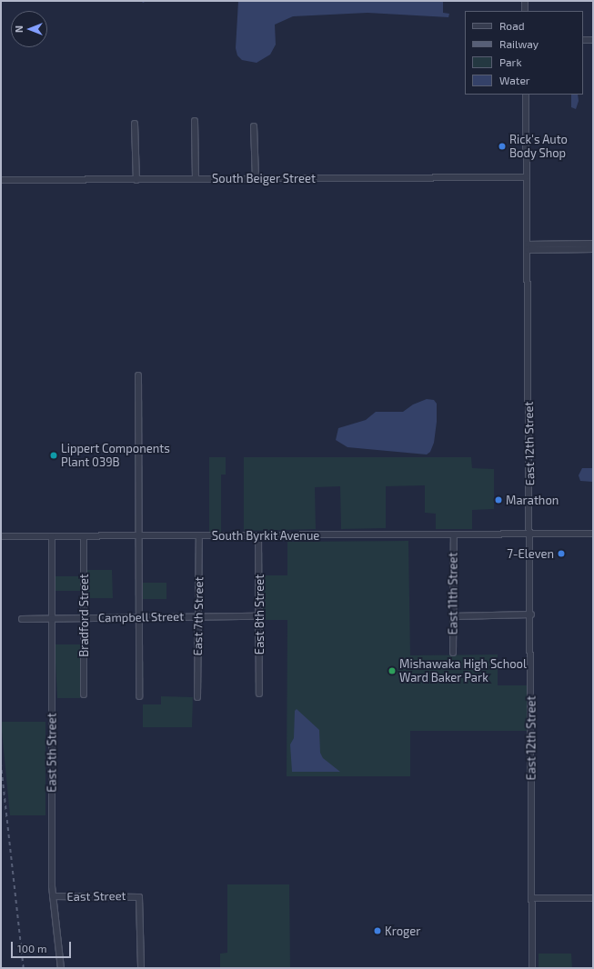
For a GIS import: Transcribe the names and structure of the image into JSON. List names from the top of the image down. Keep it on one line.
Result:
{"streets":{"street":["South Beiger Street","East 12th Street","South Byrkit Avenue","East 11th Street","East 8th Street","Bradford Street","East 7th Street","Campbell Street","East 5th Street","East Street"]},"crossings":[["South Beiger Street","East 12th Street"],["East 12th Street","South Byrkit Avenue"],["South Byrkit Avenue","East 11th Street"],["South Byrkit Avenue","East 8th Street"],["South Byrkit Avenue","Bradford Street"],["South Byrkit Avenue","East 7th Street"],["South Byrkit Avenue","East 5th Street"],["East 8th Street","Campbell Street"],["Bradford Street","Campbell Street"],["East 7th Street","Campbell Street"],["Campbell Street","East 5th Street"],["East 5th Street","East Street"]],"places":["Rick's Auto Body Shop","Lippert Components Plant 039B","Marathon","7-Eleven","Mishawaka High School Ward Baker Park","Kroger"],"legend":["Road","Railway","Park","Water"],"scale_bar":"100 m","north":"left"}
